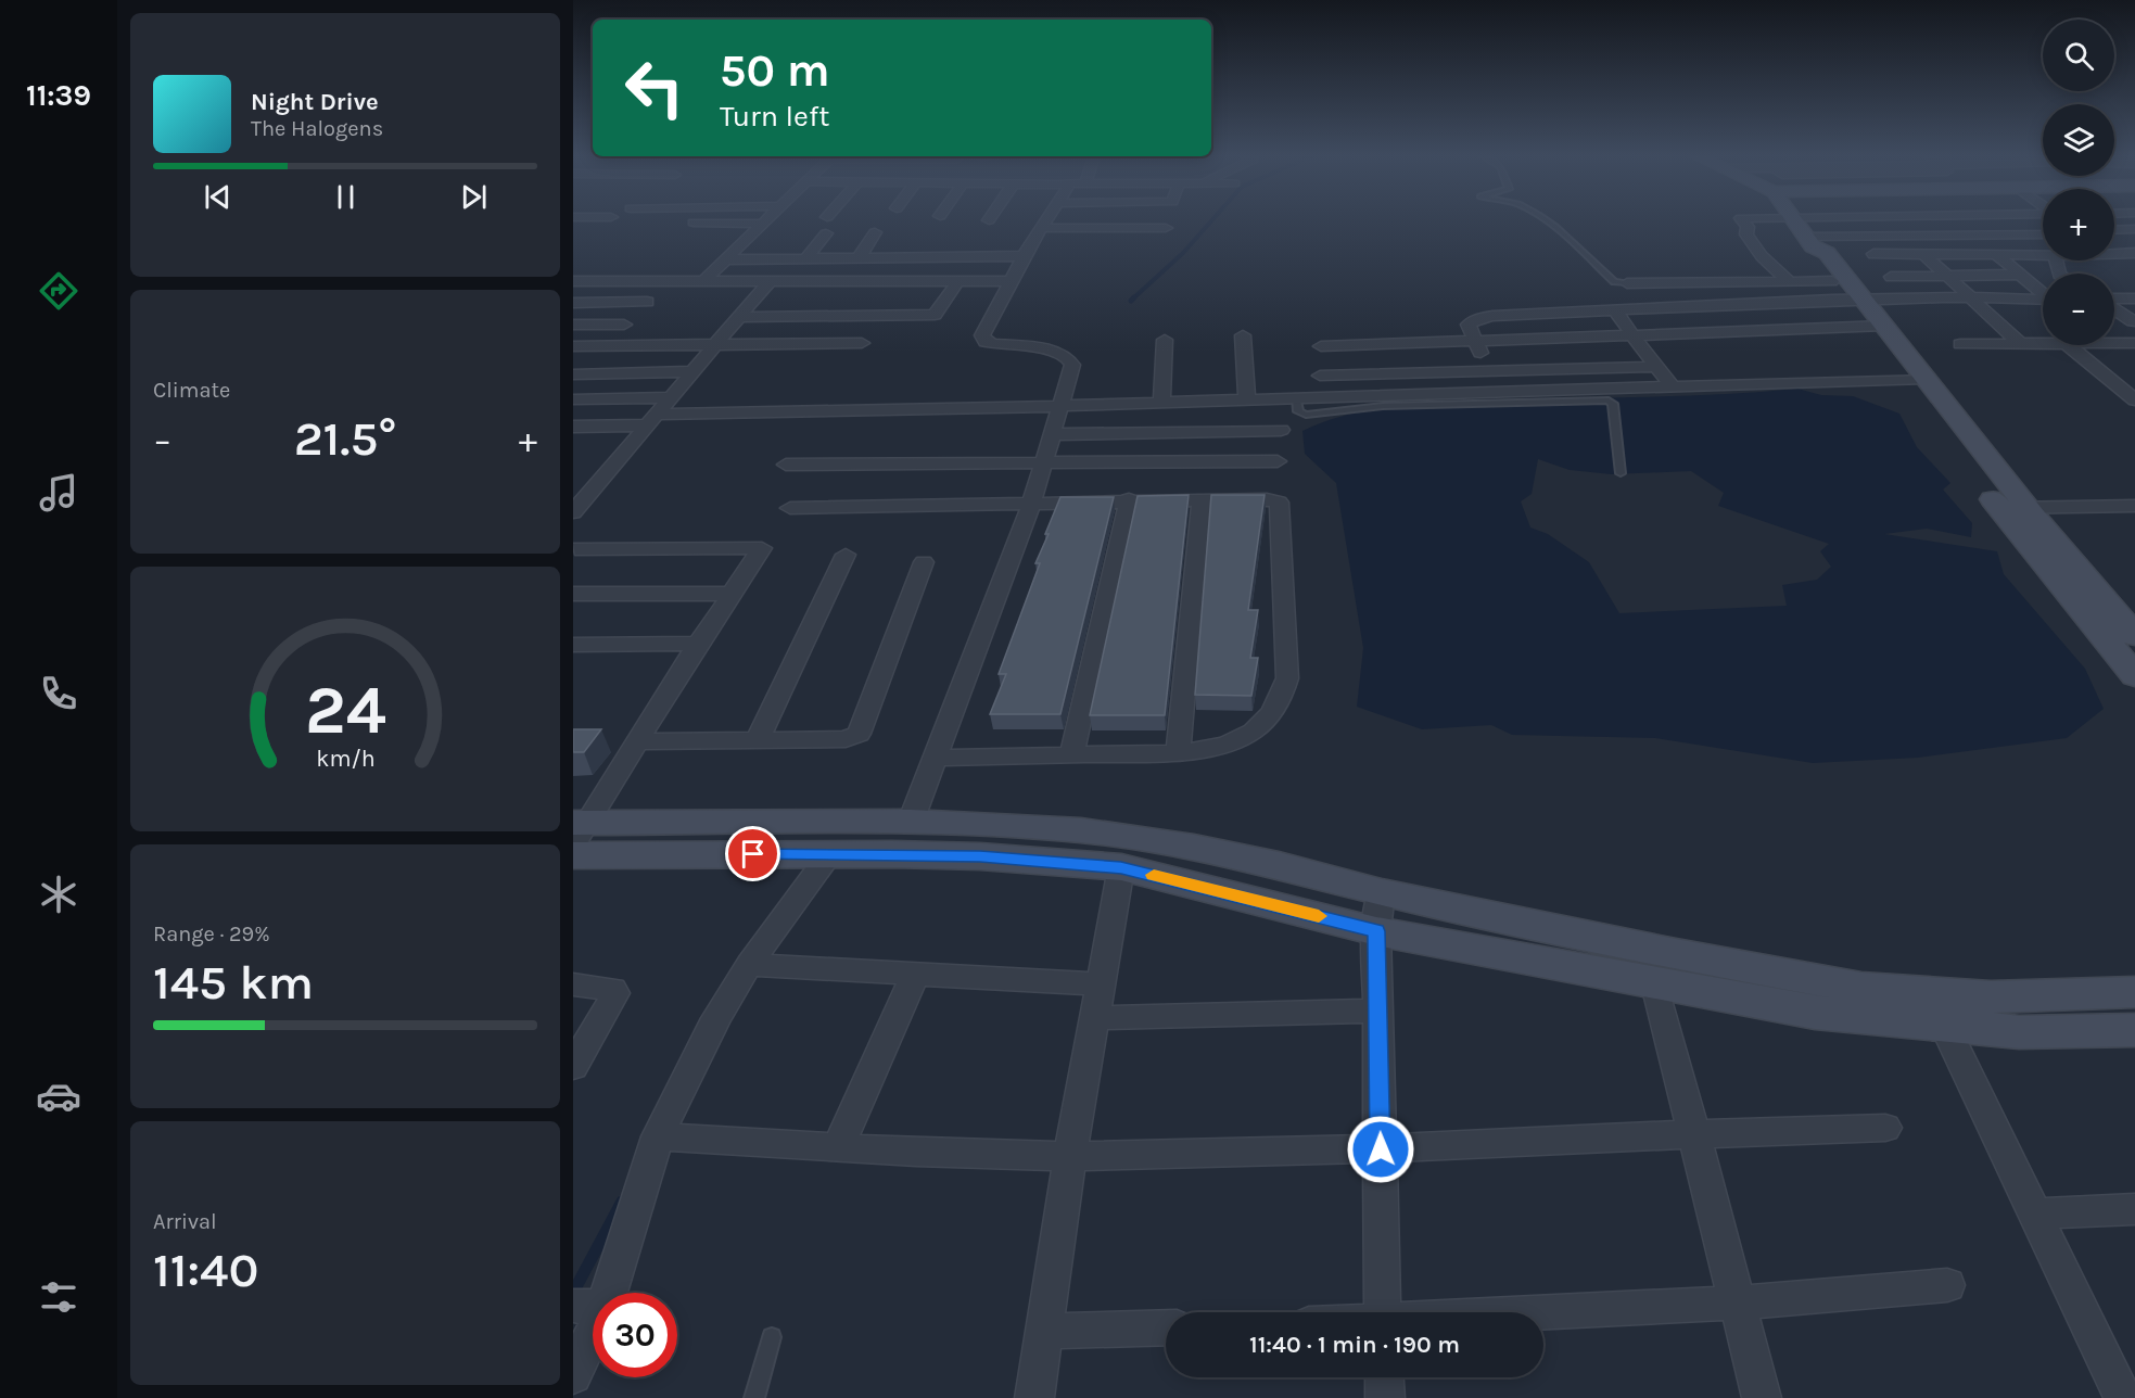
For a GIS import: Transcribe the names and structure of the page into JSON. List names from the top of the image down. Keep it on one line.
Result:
{"page":{"tabs":"11:39","map_buttons":["+","−"],"turn":["50 m","Turn left"],"song":["Night Drive","The Halogens"],"tile":["Climate",["Range · 29%","145 km"],["Arrival","11:40"]],"heat":["−","21.5°","+"],"limit":"30","trip":"11:40 · 1 min · 190 m","gauge":["24","km/h"]}}
